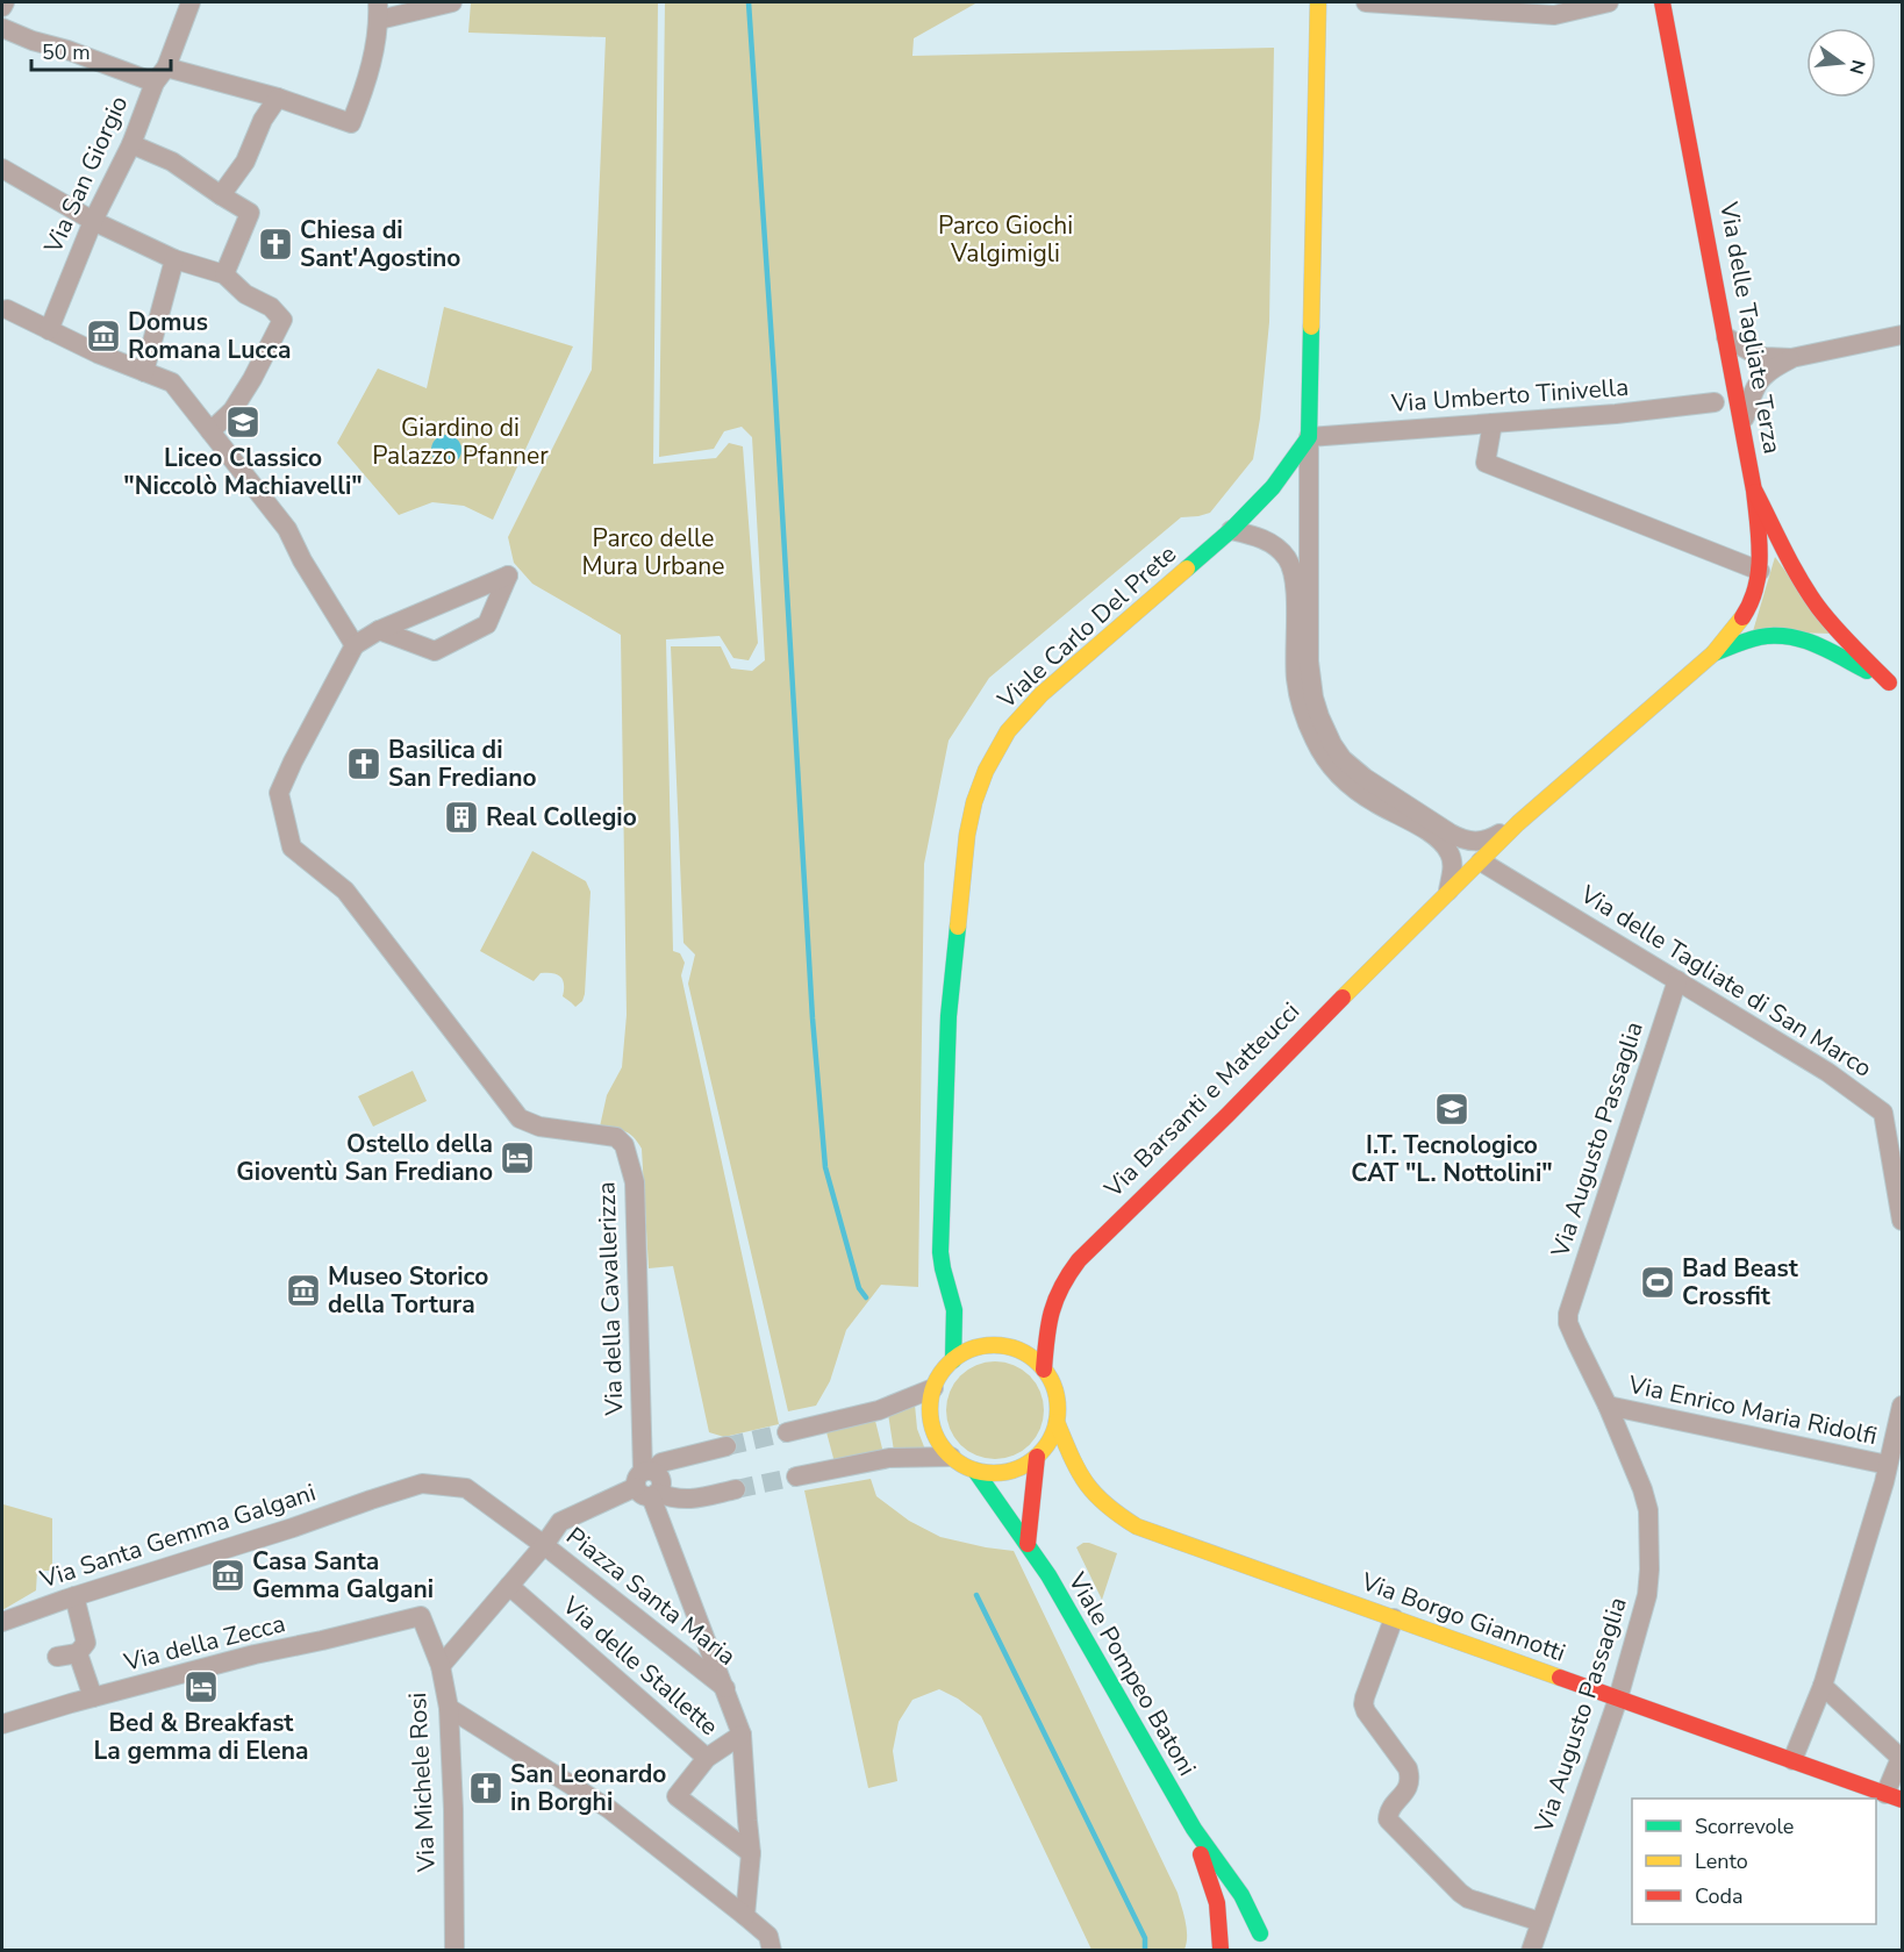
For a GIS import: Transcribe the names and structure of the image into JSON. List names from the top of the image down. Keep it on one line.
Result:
{"streets":{"main road":["Via delle Tagliate Terza","Viale Carlo Del Prete","Via Barsanti e Matteucci","Via Borgo Giannotti","Viale Pompeo Batoni"],"street":["Via San Giorgio","Via Umberto Tinivella","Via delle Tagliate di San Marco","Via Augusto Passaglia","Via della Cavallerizza","Via Enrico Maria Ridolfi","Via Santa Gemma Galgani","Piazza Santa Maria","Via della Zecca","Via delle Stallette","Via Michele Rosi"]},"crossings":[["Via delle Tagliate Terza","Via Barsanti e Matteucci"],["Via Umberto Tinivella","Viale Carlo Del Prete"],["Via Umberto Tinivella","Via Barsanti e Matteucci"],["Viale Carlo Del Prete","Via Barsanti e Matteucci"],["Viale Carlo Del Prete","Via Borgo Giannotti"],["Viale Carlo Del Prete","Viale Pompeo Batoni"],["Via delle Tagliate di San Marco","Via Barsanti e Matteucci"],["Via delle Tagliate di San Marco","Via Augusto Passaglia"],["Via Barsanti e Matteucci","Via Borgo Giannotti"],["Via Barsanti e Matteucci","Viale Pompeo Batoni"],["Via Augusto Passaglia","Via Enrico Maria Ridolfi"],["Via Augusto Passaglia","Via Borgo Giannotti"],["Via della Cavallerizza","Piazza Santa Maria"],["Via Santa Gemma Galgani","Piazza Santa Maria"],["Via Borgo Giannotti","Viale Pompeo Batoni"],["Via della Zecca","Via Michele Rosi"]],"parks":["Parco Giochi Valgimigli","Giardino di Palazzo Pfanner","Parco delle Mura Urbane"],"places":{"church":["Chiesa di Sant'Agostino","Basilica di San Frediano","San Leonardo in Borghi"],"museum":["Domus Romana Lucca","Museo Storico della Tortura","Casa Santa Gemma Galgani"],"school or university":["Liceo Classico \"Niccolò Machiavelli\"","I.T. Tecnologico CAT \"L. Nottolini\""],"building":["Real Collegio"],"hotel":["Ostello della Gioventù San Frediano","Bed & Breakfast La gemma di Elena"],"sports":["Bad Beast Crossfit"]},"legend":["Scorrevole","Lento","Coda"],"scale_bar":"50 m","north":"right"}
